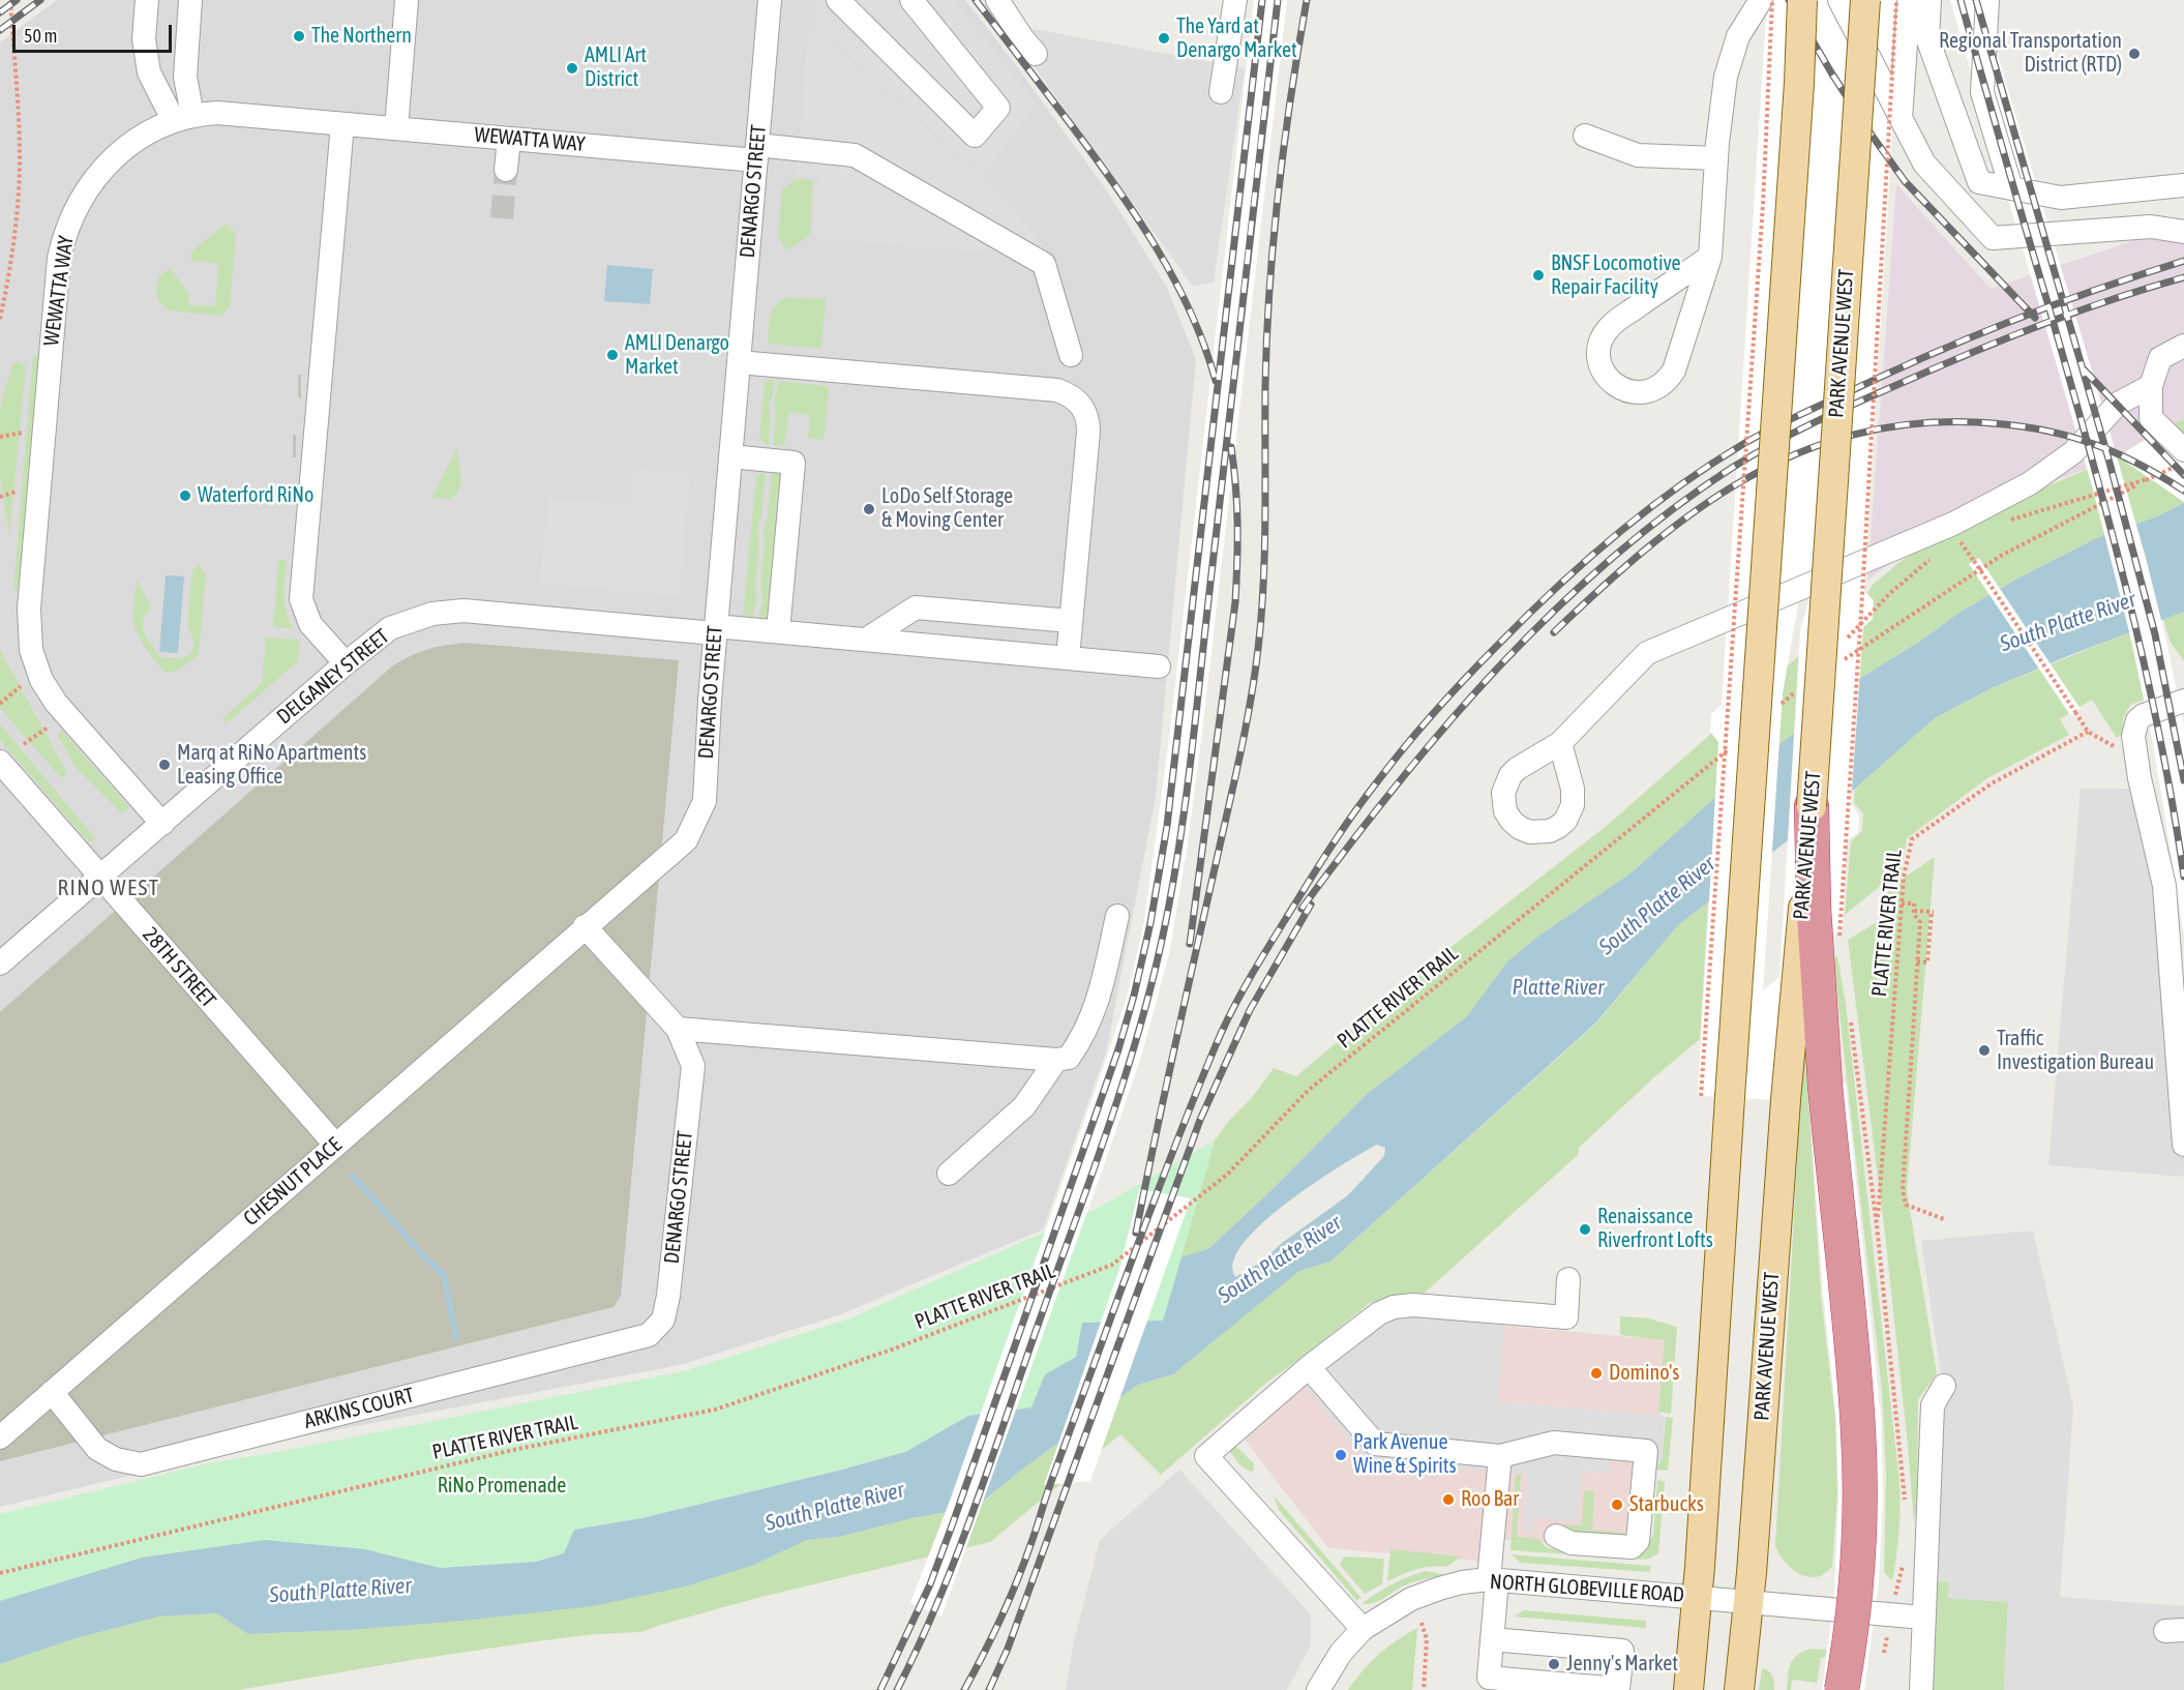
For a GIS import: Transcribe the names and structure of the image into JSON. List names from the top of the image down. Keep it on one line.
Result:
{"streets":{"main road":["PARK AVENUE WEST"],"street":["WEWATTA WAY","DENARGO STREET","DELGANEY STREET","28TH STREET","CHESNUT PLACE","ARKINS COURT","NORTH GLOBEVILLE ROAD"],"path":["PLATTE RIVER TRAIL"]},"crossings":[["WEWATTA WAY","DENARGO STREET"],["WEWATTA WAY","DELGANEY STREET"],["DENARGO STREET","DELGANEY STREET"],["DENARGO STREET","CHESNUT PLACE"],["DENARGO STREET","ARKINS COURT"],["PARK AVENUE WEST","NORTH GLOBEVILLE ROAD"],["DELGANEY STREET","28TH STREET"],["28TH STREET","CHESNUT PLACE"],["CHESNUT PLACE","ARKINS COURT"]],"districts":["RINO WEST"],"water":["South Platte River","Platte River"],"parks":["RiNo Promenade"],"places":["The Northern","The Yard at Denargo Market","Regional Transportation District (RTD)","AMLI Art District","BNSF Locomotive Repair Facility","AMLI Denargo Market","Waterford RiNo","LoDo Self Storage & Moving Center","Marq at RiNo Apartments Leasing Office","Traffic Investigation Bureau","Renaissance Riverfront Lofts","Domino's","Park Avenue Wine & Spirits","Roo Bar","Starbucks","Jenny's Market"],"scale_bar":"50 m"}
